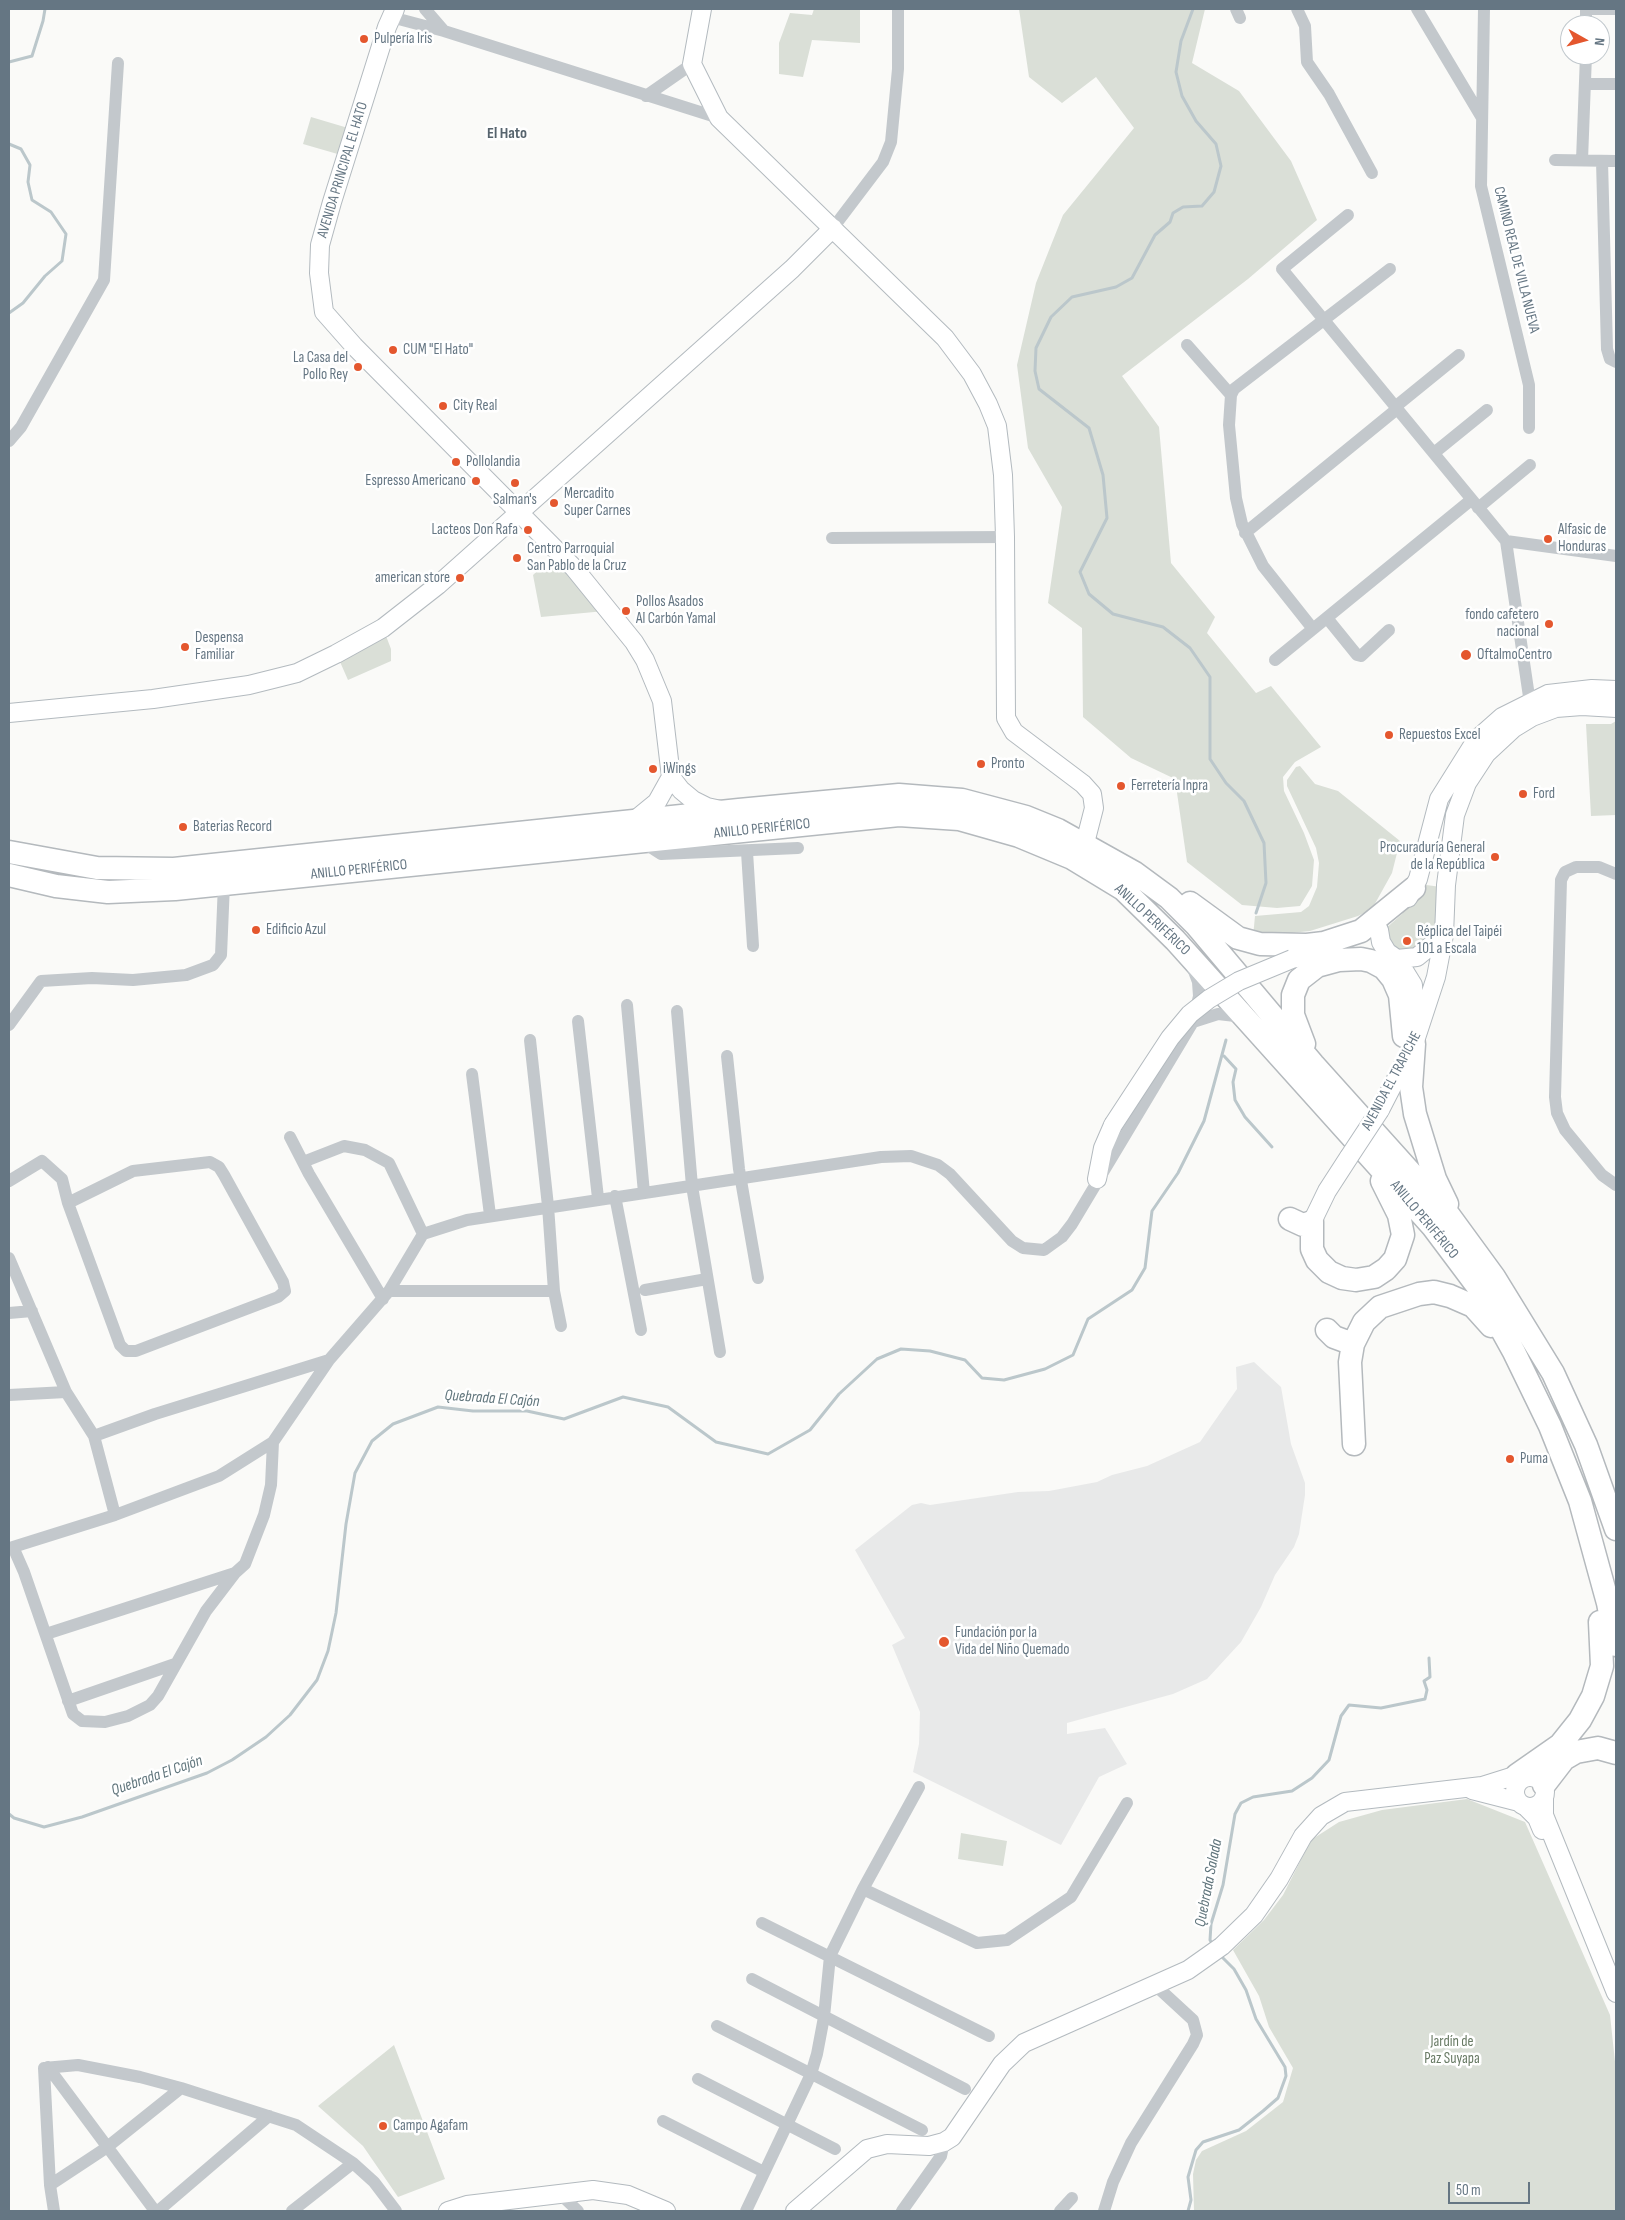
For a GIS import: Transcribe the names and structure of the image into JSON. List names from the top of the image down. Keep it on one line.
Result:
{"streets":{"highway":["ANILLO PERIFÉRICO"],"street":["AVENIDA PRINCIPAL EL HATO","CAMINO REAL DE VILLA NUEVA","AVENIDA EL TRAPICHE"]},"crossings":[["ANILLO PERIFÉRICO","AVENIDA EL TRAPICHE"]],"districts":["El Hato"],"water":["Quebrada El Cajón","Quebrada Salada"],"parks":["Jardín de Paz Suyapa"],"places":["Pulpería Iris","CUM \"El Hato\"","La Casa del Pollo Rey","City Real","Pollolandia","Espresso Americano","Salman's","Mercadito Super Carnes","Lacteos Don Rafa","Alfasic de Honduras","Centro Parroquial San Pablo de la Cruz","american store","Pollos Asados Al Carbón Yamal","fondo cafetero nacional","Despensa Familiar","OftalmoCentro","Repuestos Excel","Pronto","iWings","Ferretería Inpra","Ford","Baterias Record","Procuraduría General de la República","Edificio Azul","Réplica del Taipéi 101 a Escala","Puma","Fundación por la Vida del Niño Quemado","Campo Agafam"],"scale_bar":"50 m","north":"right"}
